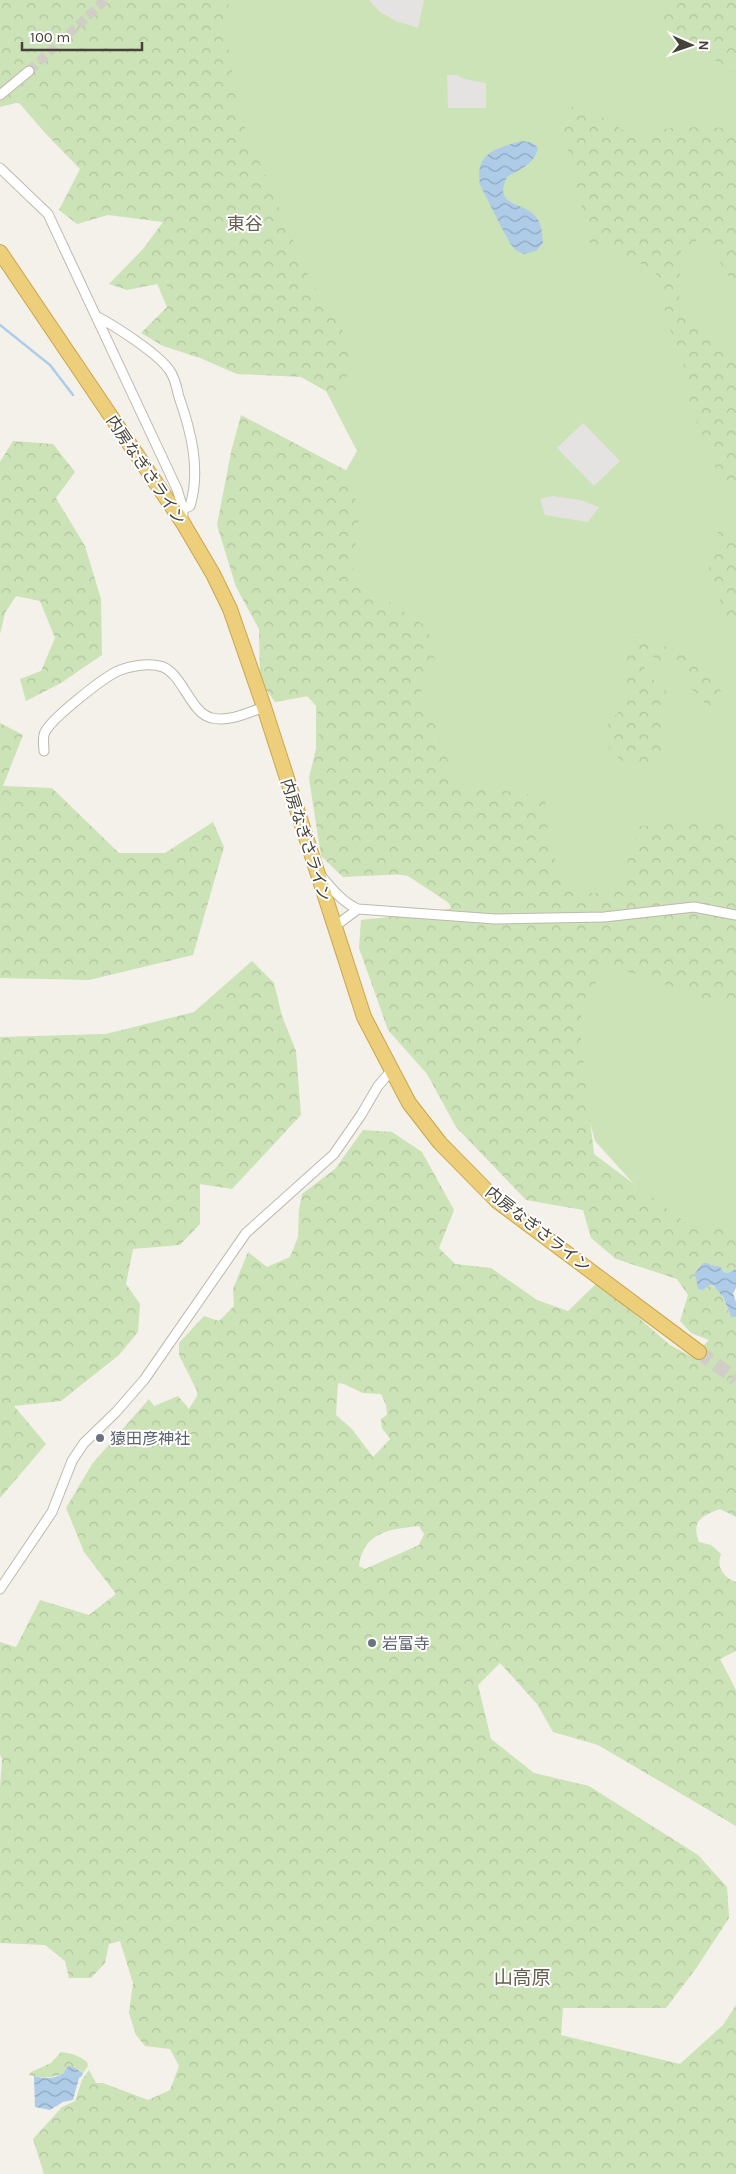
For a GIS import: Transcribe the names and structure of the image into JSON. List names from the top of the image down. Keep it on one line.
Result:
{"streets":{"highway":["内房なぎさライン"]},"districts":["東谷","山高原"],"places":["猿田彦神社","岩富寺"],"scale_bar":"100 m","north":"right"}
